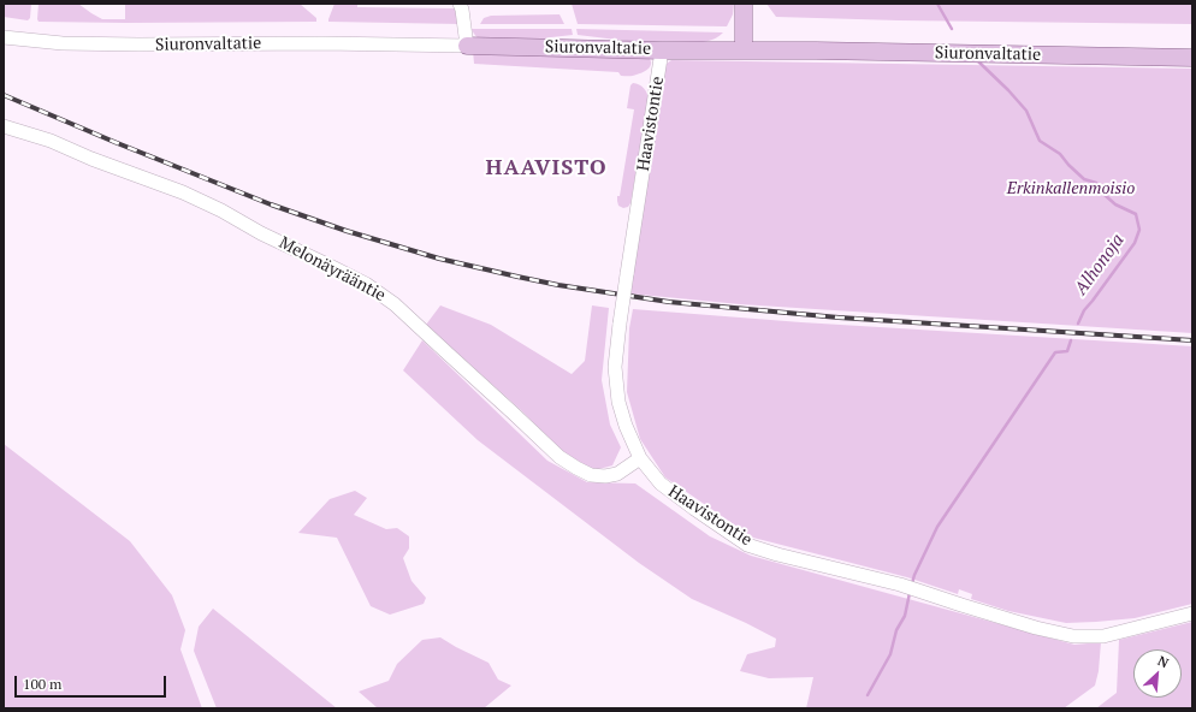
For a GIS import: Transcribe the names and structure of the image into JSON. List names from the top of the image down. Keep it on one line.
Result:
{"streets":{"main road":["Siuronvaltatie"],"street":["Haavistontie","Melonäyrääntie"]},"crossings":[["Siuronvaltatie","Haavistontie"],["Haavistontie","Melonäyrääntie"]],"districts":["HAAVISTO"],"water":["Alhonoja"],"parks":["Erkinkallenmoisio"],"scale_bar":"100 m","north":"top right"}
